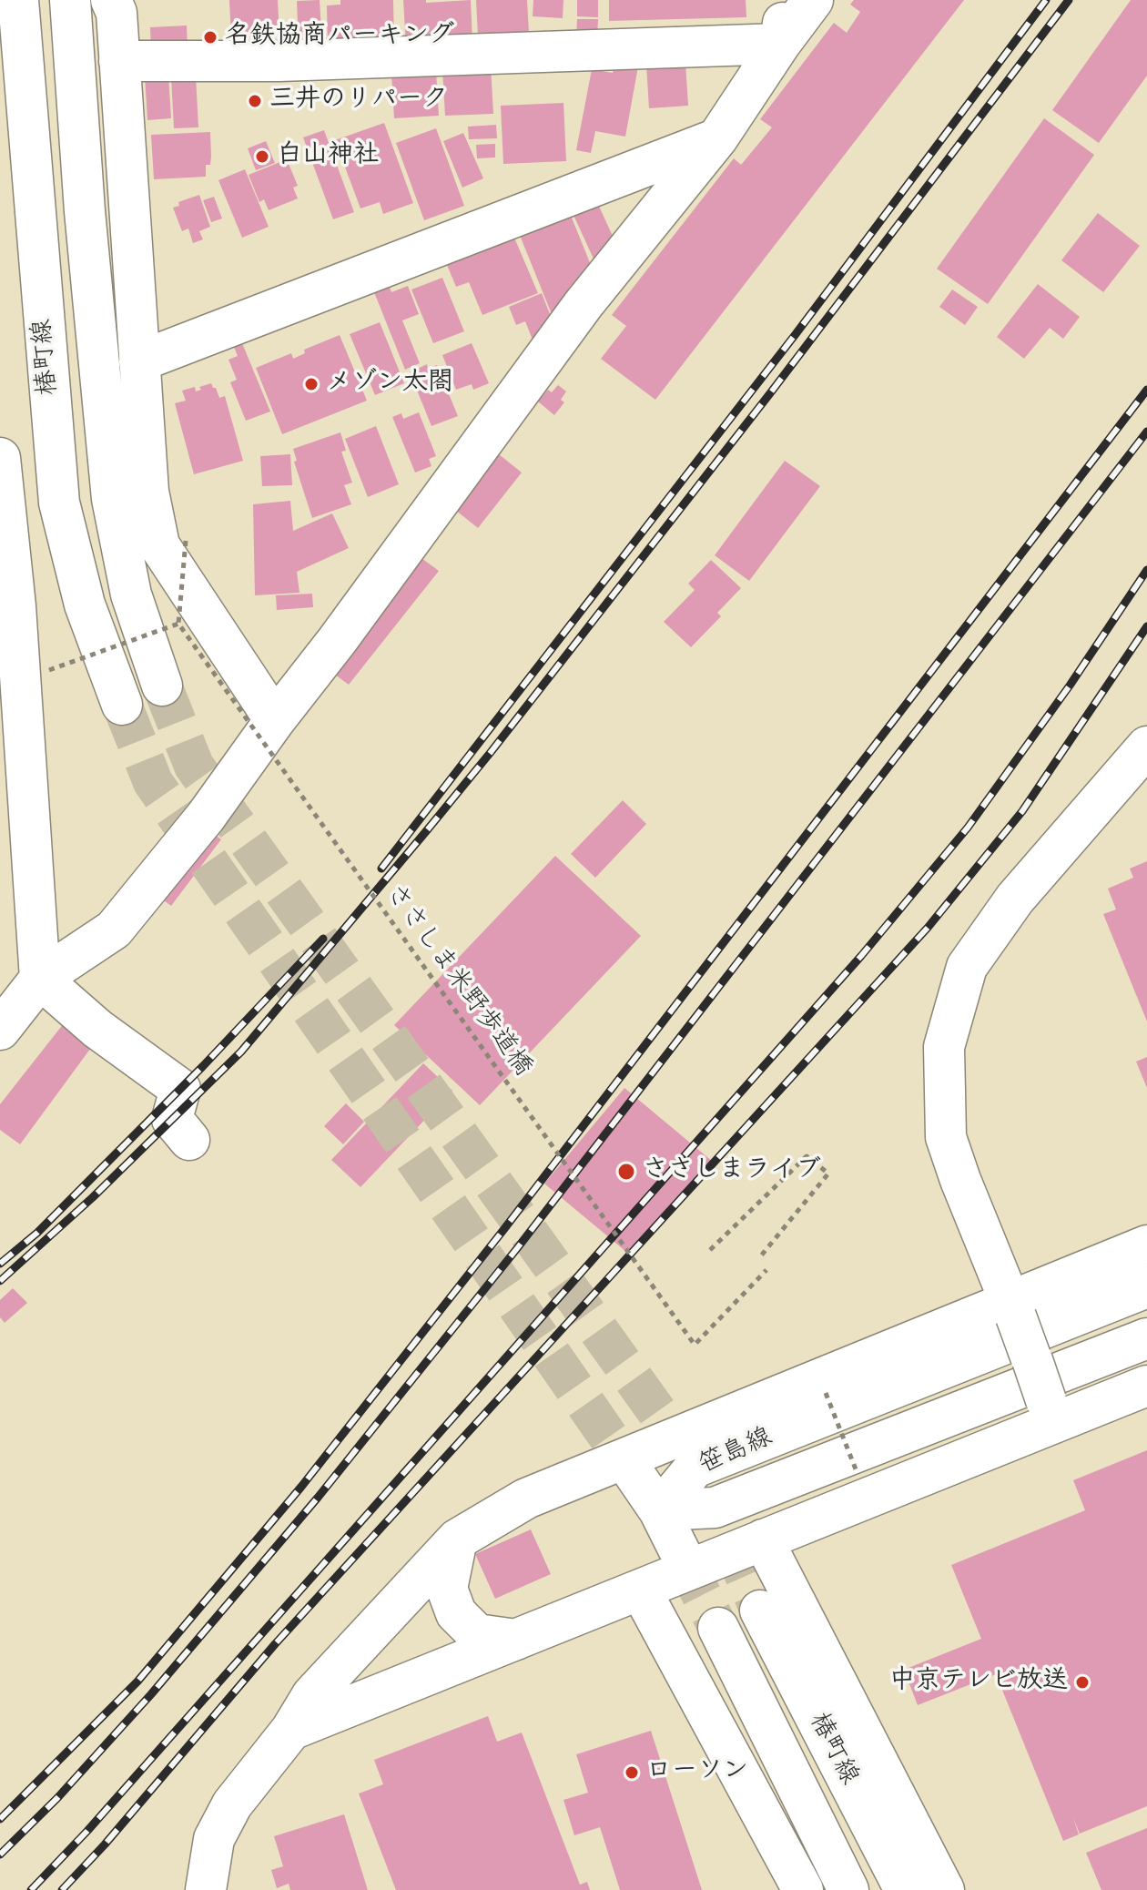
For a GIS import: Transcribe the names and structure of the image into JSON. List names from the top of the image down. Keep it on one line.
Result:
{"streets":{"street":["椿町線","笹島線"],"path":["ささしま米野歩道橋"]},"places":["名鉄協商パーキング","三井のリパーク","白山神社","メゾン太閤","ささしまライブ","中京テレビ放送","ローソン"]}
